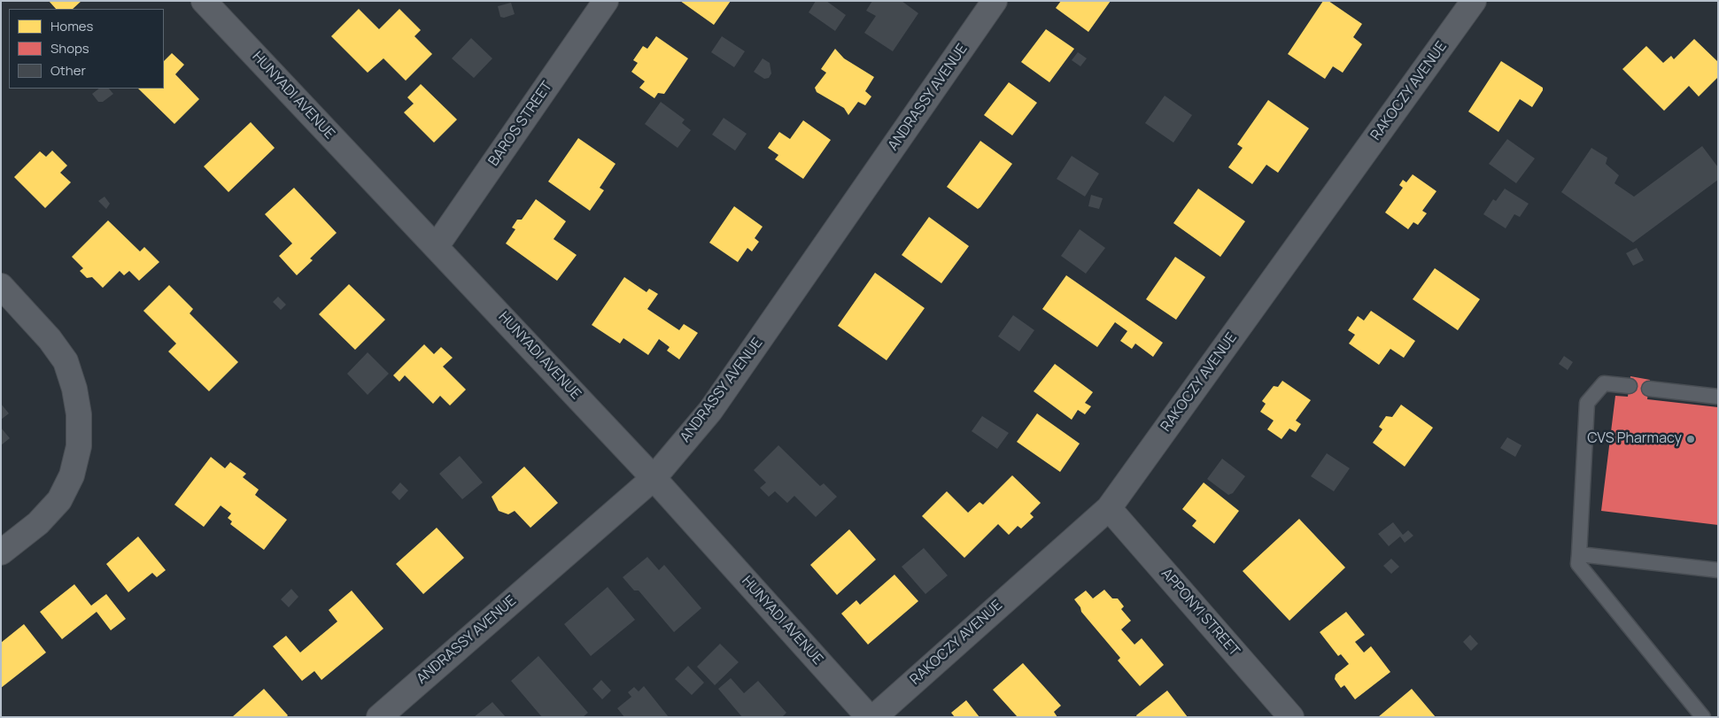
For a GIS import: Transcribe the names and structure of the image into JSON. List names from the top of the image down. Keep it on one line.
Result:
{"streets":{"street":["RAKOCZY AVENUE","HUNYADI AVENUE","ANDRASSY AVENUE","BAROS STREET","APPONYI STREET"]},"crossings":[["RAKOCZY AVENUE","APPONYI STREET"],["HUNYADI AVENUE","ANDRASSY AVENUE"],["HUNYADI AVENUE","BAROS STREET"]],"places":["CVS Pharmacy"],"legend":["Homes","Shops","Other"]}
